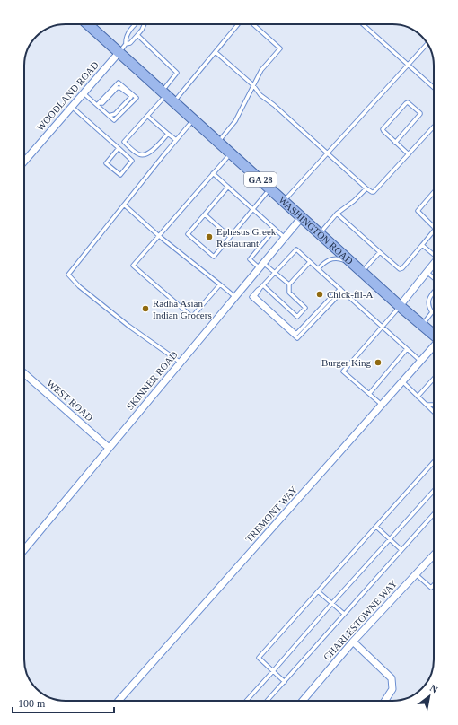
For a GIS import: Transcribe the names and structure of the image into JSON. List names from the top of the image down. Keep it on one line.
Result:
{"streets":{"main road":["GA 28","WASHINGTON ROAD"],"street":["WOODLAND ROAD","SKINNER ROAD","WEST ROAD","TREMONT WAY","CHARLESTOWNE WAY"]},"crossings":[["WOODLAND ROAD","WASHINGTON ROAD"],["WASHINGTON ROAD","SKINNER ROAD"],["SKINNER ROAD","WEST ROAD"]],"places":["Ephesus Greek Restaurant","Chick-fil-A","Radha Asian Indian Grocers","Burger King"],"scale_bar":"100 m","north":"top right"}
